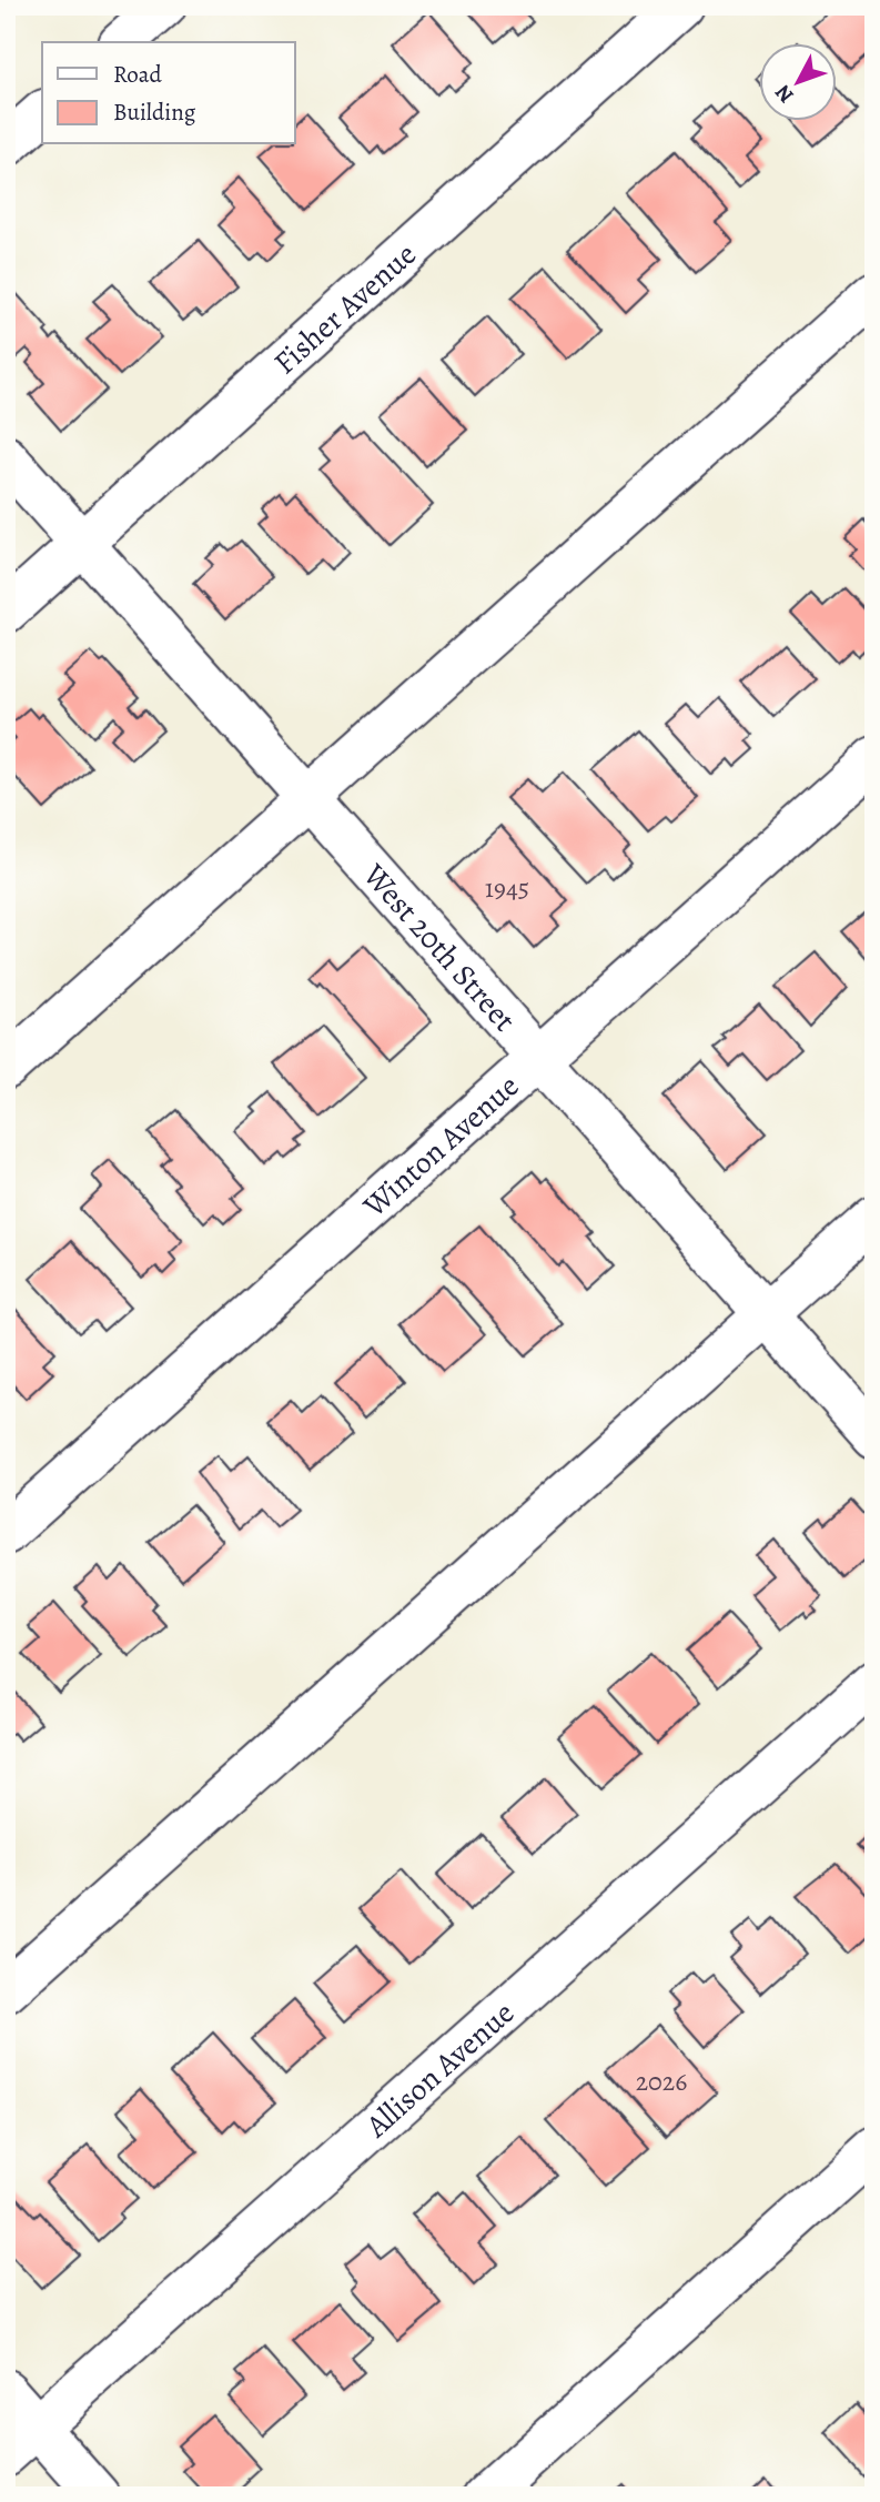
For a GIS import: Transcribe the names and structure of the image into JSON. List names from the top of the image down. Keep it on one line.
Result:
{"streets":{"street":["Fisher Avenue","West 20th Street","Winton Avenue","Allison Avenue"]},"crossings":[["Fisher Avenue","West 20th Street"],["West 20th Street","Winton Avenue"]],"house_numbers":["1945","2026"],"legend":["Road","Building"],"north":"bottom left"}
